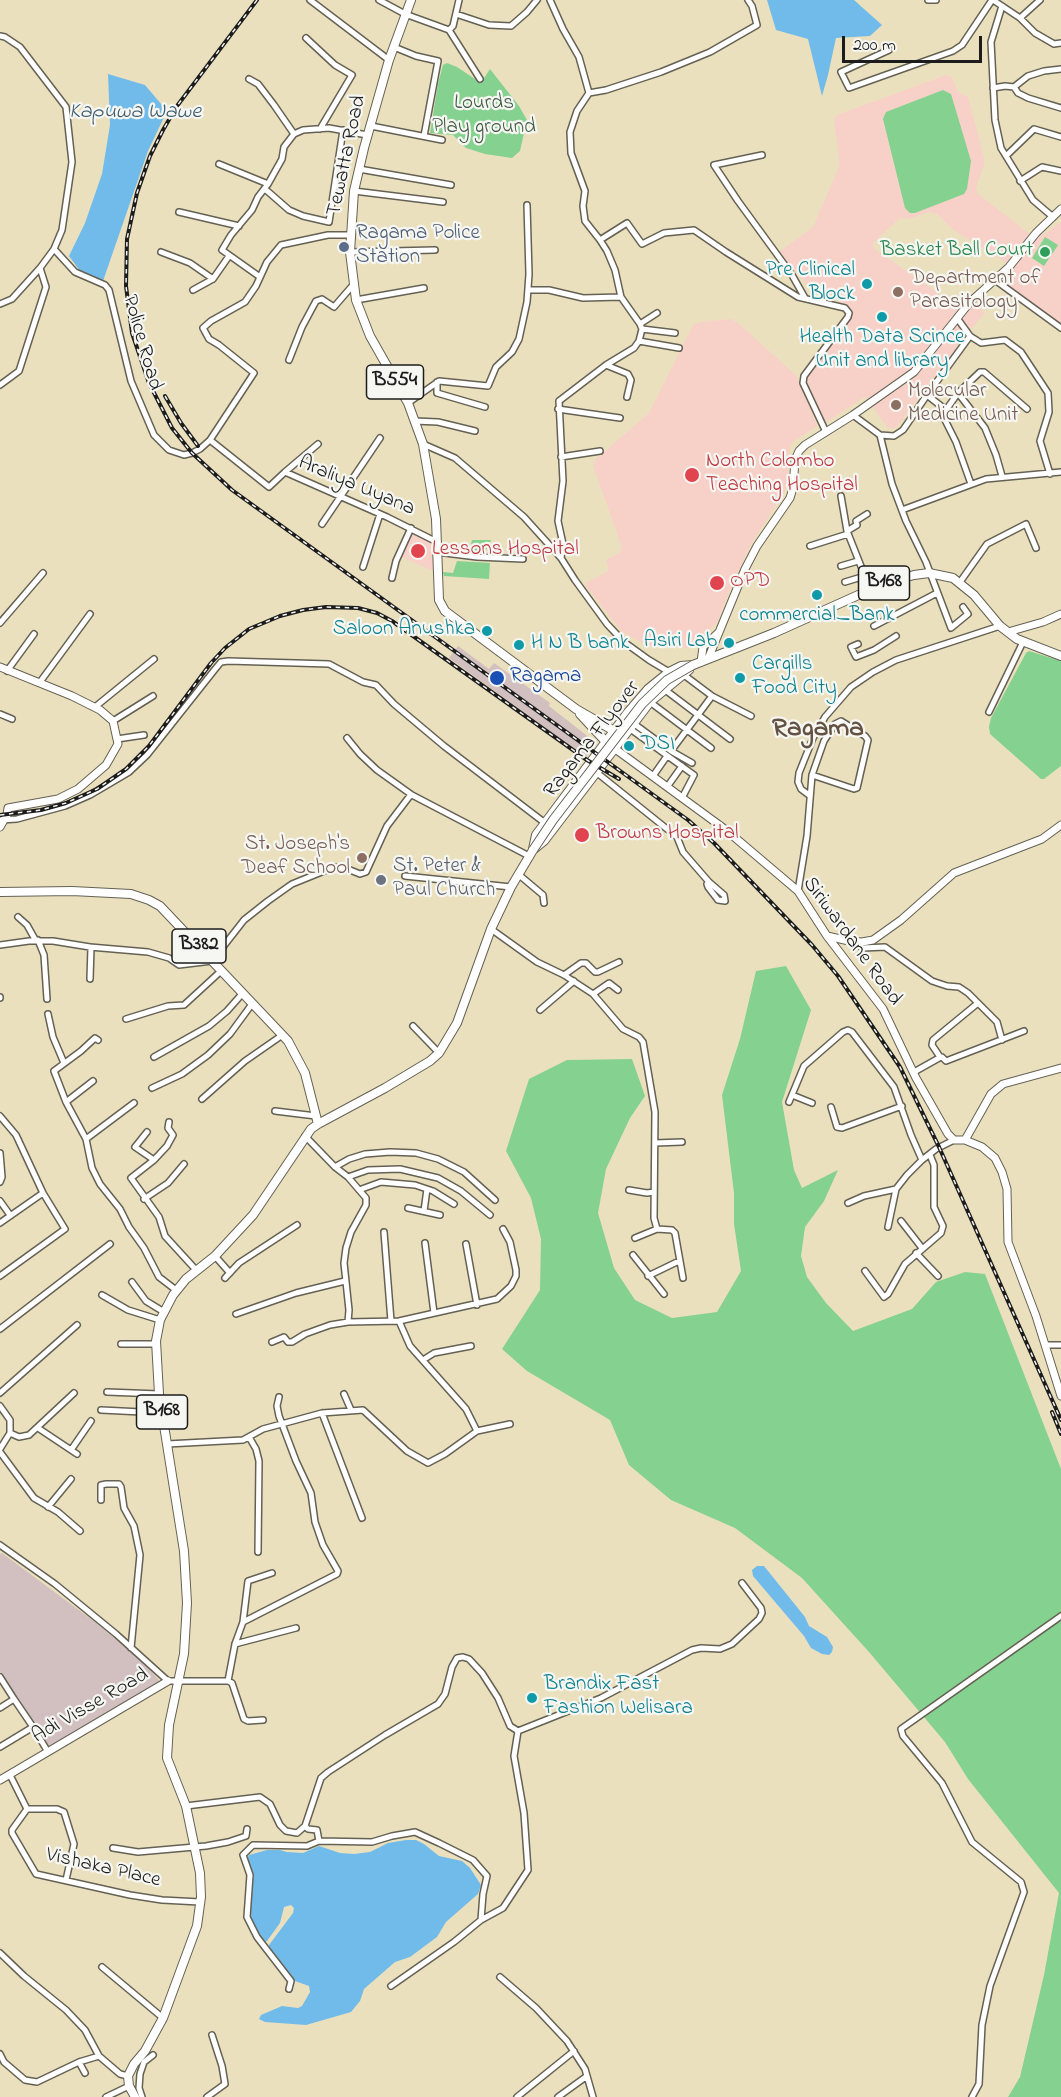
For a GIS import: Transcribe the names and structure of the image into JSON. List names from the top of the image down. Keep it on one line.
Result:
{"streets":{"main road":["Tewatta Road","B554","B168","Ragama Flyover","B382"],"street":["Police Road","Araliya Uyana","Siriwardane Road","Adi Visse Road","Vishaka Place"]},"crossings":[["Tewatta Road","Araliya Uyana"],["Tewatta Road","B168"],["Tewatta Road","Siriwardane Road"],["Police Road","Araliya Uyana"],["B168","Ragama Flyover"],["B168","Siriwardane Road"],["B168","B382"],["B168","Vishaka Place"]],"districts":["Ragama"],"water":["Kapuwa Wawe"],"parks":["Lourds Play ground"],"places":["Ragama Police Station","Basket Ball Court","Pre Clinical Block","Department of Parasitology","Health Data Scince Unit and library","Molecular Medicine Unit","North Colombo Teaching Hospital","Lessons Hospital","OPD","commercial_Bank","Saloon Anushka","Asiri Lab","H N B bank","Ragama","Cargills Food City","DSI","Browns Hospital","St. Joseph's Deaf School","St. Peter & Paul Church","Brandix Fast Fashion Welisara"],"scale_bar":"200 m"}
